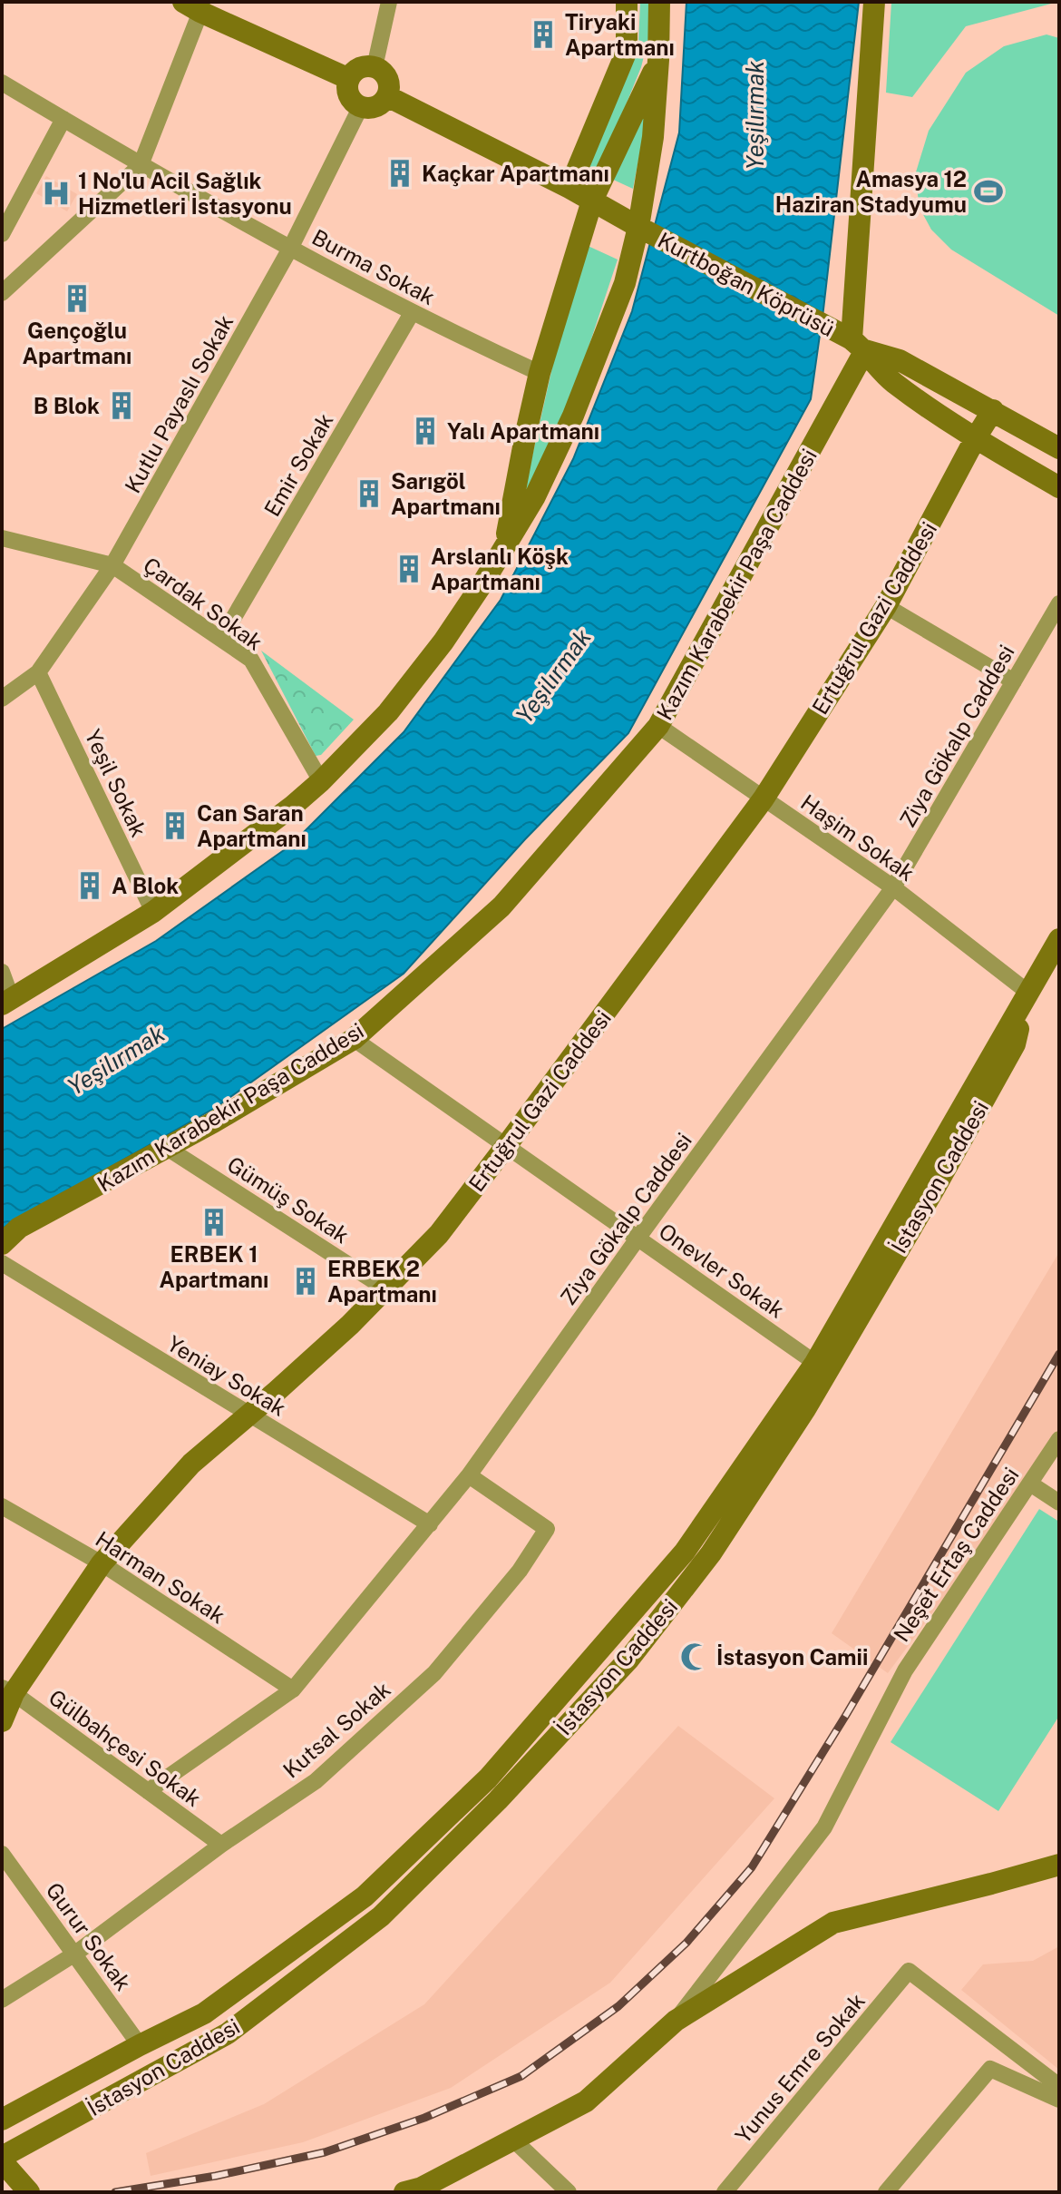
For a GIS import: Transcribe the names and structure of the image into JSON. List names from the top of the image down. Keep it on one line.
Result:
{"streets":{"street":["Burma Sokak","Kurtboğan Köprüsü","Kutlu Payaslı Sokak","Emir Sokak","Kazım Karabekir Paşa Caddesi","Çardak Sokak","Ertuğrul Gazi Caddesi","Ziya Gökalp Caddesi","Yeşil Sokak","Haşim Sokak","İstasyon Caddesi","Gümüş Sokak","Onevler Sokak","Yeniay Sokak","Neşet Ertaş Caddesi","Harman Sokak","Kutsal Sokak","Gülbahçesi Sokak","Gurur Sokak","Yunus Emre Sokak"]},"crossings":[["Burma Sokak","Kutlu Payaslı Sokak"],["Burma Sokak","Emir Sokak"],["Kurtboğan Köprüsü","Kutlu Payaslı Sokak"],["Kurtboğan Köprüsü","Kazım Karabekir Paşa Caddesi"],["Kutlu Payaslı Sokak","Çardak Sokak"],["Kutlu Payaslı Sokak","Yeşil Sokak"],["Emir Sokak","Çardak Sokak"],["Kazım Karabekir Paşa Caddesi","Haşim Sokak"],["Kazım Karabekir Paşa Caddesi","Gümüş Sokak"],["Kazım Karabekir Paşa Caddesi","Onevler Sokak"],["Kazım Karabekir Paşa Caddesi","Yeniay Sokak"],["Ertuğrul Gazi Caddesi","Haşim Sokak"],["Ertuğrul Gazi Caddesi","Gümüş Sokak"],["Ertuğrul Gazi Caddesi","Onevler Sokak"],["Ertuğrul Gazi Caddesi","Yeniay Sokak"],["Ertuğrul Gazi Caddesi","Harman Sokak"],["Ertuğrul Gazi Caddesi","Gülbahçesi Sokak"],["Ziya Gökalp Caddesi","Haşim Sokak"],["Ziya Gökalp Caddesi","Onevler Sokak"],["Ziya Gökalp Caddesi","Yeniay Sokak"],["Ziya Gökalp Caddesi","Harman Sokak"],["Ziya Gökalp Caddesi","Kutsal Sokak"],["Ziya Gökalp Caddesi","Gülbahçesi Sokak"],["Haşim Sokak","İstasyon Caddesi"],["İstasyon Caddesi","Onevler Sokak"],["İstasyon Caddesi","Gurur Sokak"],["Kutsal Sokak","Gülbahçesi Sokak"],["Kutsal Sokak","Gurur Sokak"]],"water":["Yeşilırmak"],"places":{"building":["Tiryaki Apartmanı","Kaçkar Apartmanı","Gençoğlu Apartmanı","B Blok","Yalı Apartmanı","Sarıgöl Apartmanı","Arslanlı Köşk Apartmanı","Can Saran Apartmanı","A Blok","ERBEK 1 Apartmanı","ERBEK 2 Apartmanı"],"sports":["Amasya 12 Haziran Stadyumu"],"hospital":["1 No'lu Acil Sağlık Hizmetleri İstasyonu"],"mosque":["İstasyon Camii"]}}
